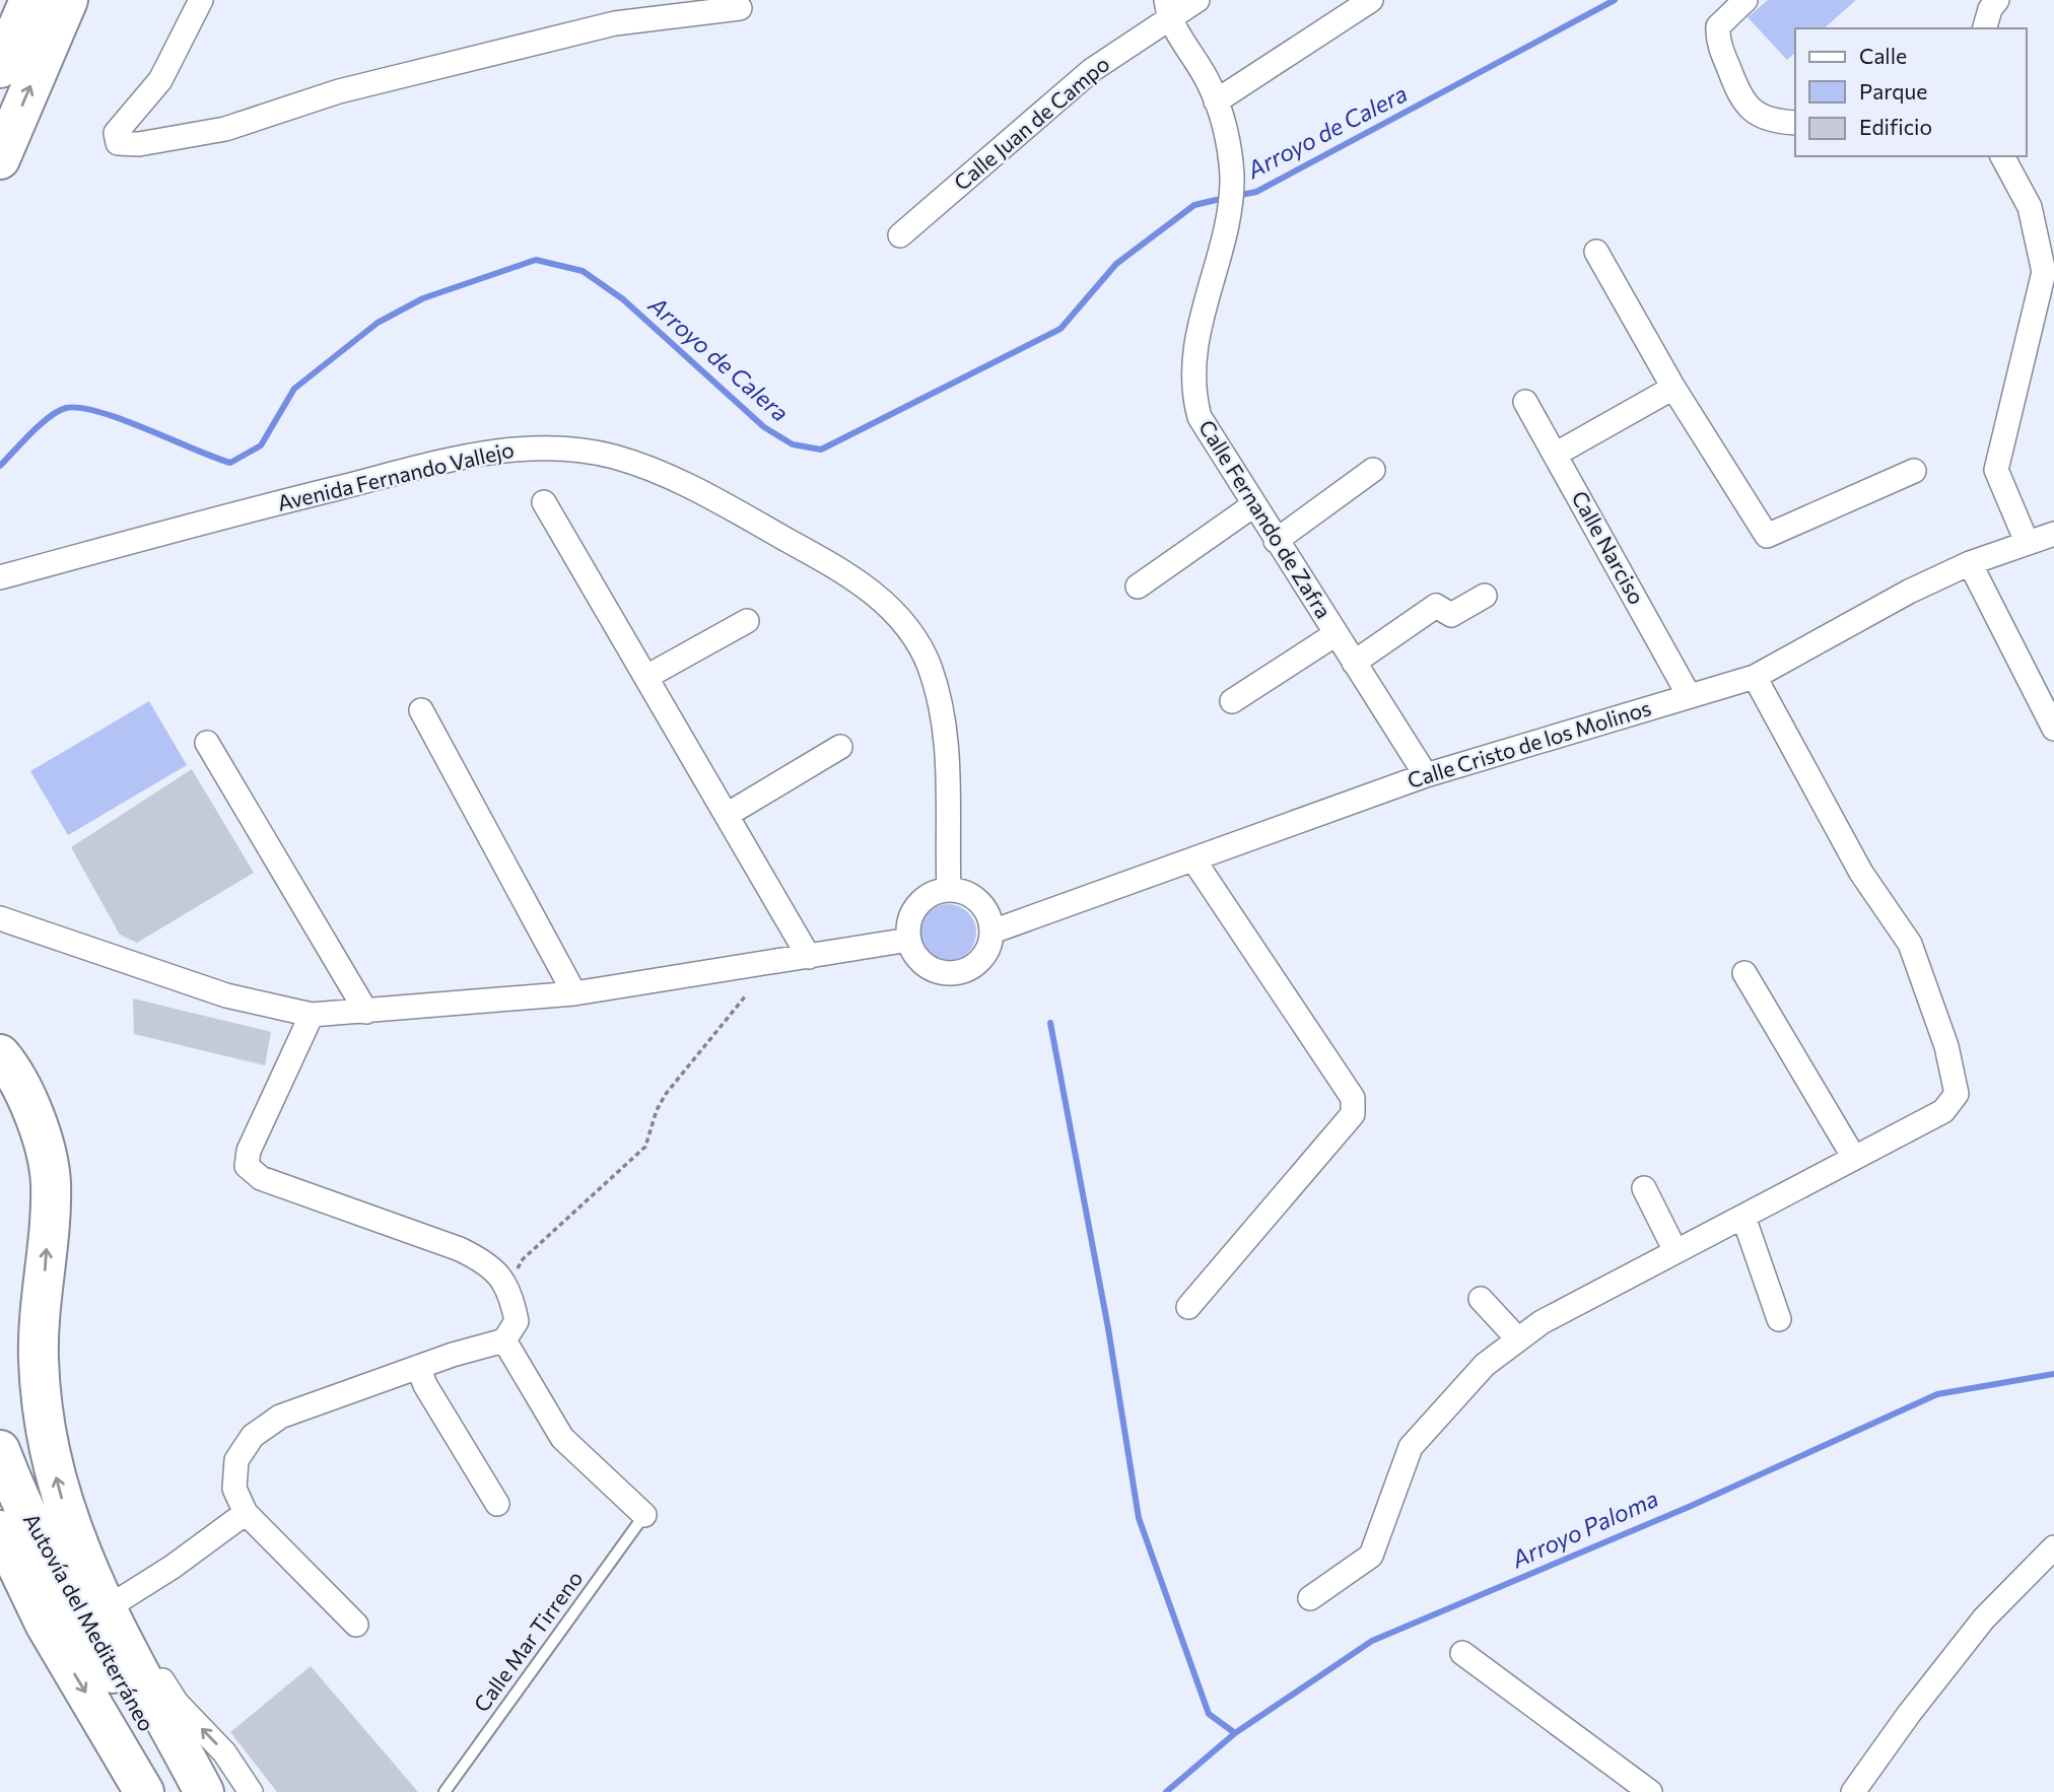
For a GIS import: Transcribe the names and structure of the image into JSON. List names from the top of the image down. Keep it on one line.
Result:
{"streets":{"highway":["Autovía del Mediterráneo"],"street":["Calle Juan de Campo","Avenida Fernando Vallejo","Calle Fernando de Zafra","Calle Narciso","Calle Cristo de los Molinos"],"lane":["Calle Mar Tirreno"]},"crossings":[["Calle Juan de Campo","Calle Fernando de Zafra"],["Avenida Fernando Vallejo","Calle Cristo de los Molinos"],["Calle Fernando de Zafra","Calle Cristo de los Molinos"],["Calle Narciso","Calle Cristo de los Molinos"]],"water":["Arroyo de Calera","Arroyo Paloma"],"legend":["Calle","Parque","Edificio"]}
